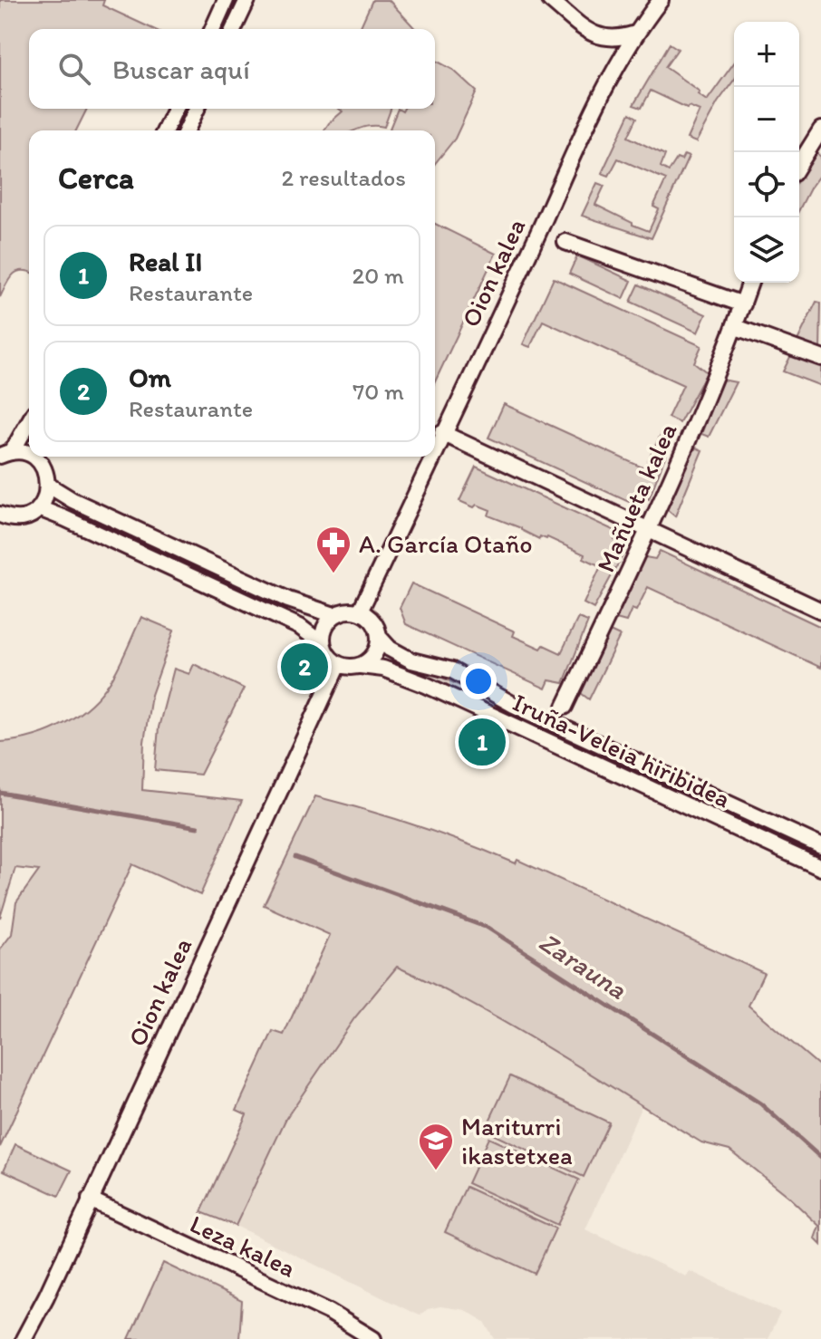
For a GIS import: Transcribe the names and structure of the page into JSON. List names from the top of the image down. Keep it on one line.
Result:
{"streets":{"street":["Oion kalea","Mañueta kalea","Iruña-Veleia hiribidea","Leza kalea"]},"crossings":[["Oion kalea","Iruña-Veleia hiribidea"],["Oion kalea","Leza kalea"]],"water":["Zarauna"],"places":{"pharmacy":["A. García Otaño"],"school or university":["Mariturri ikastetxea"]},"page":{"map_buttons":["+","−"],"search":"Buscar aquí","heading":["Cerca","2 resultados"],"list":[{"mark":"1","name":"Real II","note":"Restaurante","value":"20 m"},{"mark":"2","name":"Om","note":"Restaurante","value":"70 m"}],"pins":["2","1"]}}
